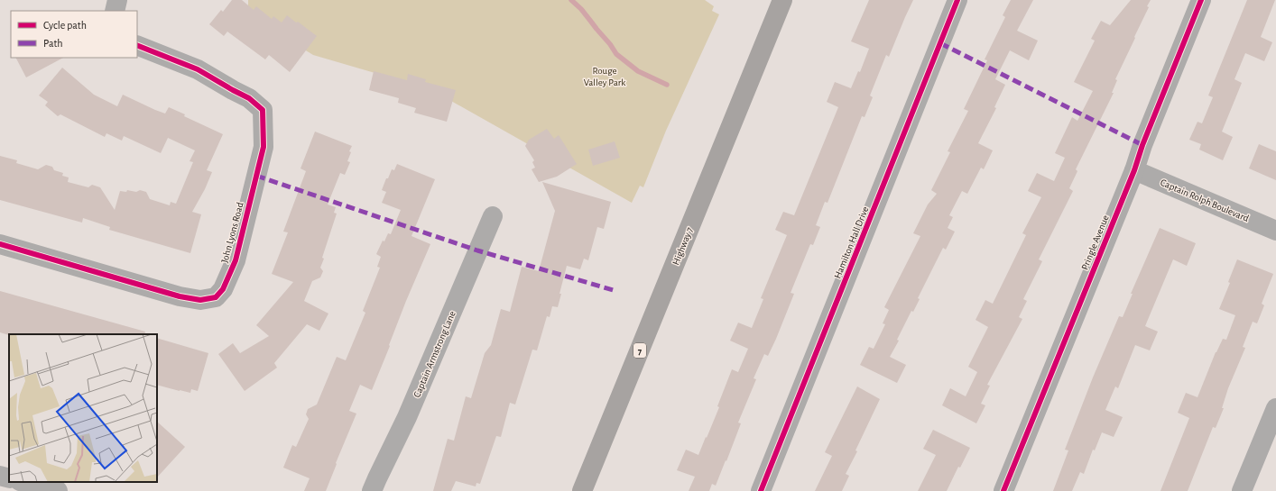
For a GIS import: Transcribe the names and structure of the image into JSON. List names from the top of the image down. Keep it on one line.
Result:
{"streets":{"main road":["Highway 7","7"],"street":["Captain Rolph Boulevard","John Lyons Road","Hamilton Hall Drive","Pringle Avenue","Captain Armstrong Lane"]},"crossings":[["Captain Rolph Boulevard","Pringle Avenue"]],"parks":["Rouge Valley Park"],"legend":["Cycle path","Path"]}
